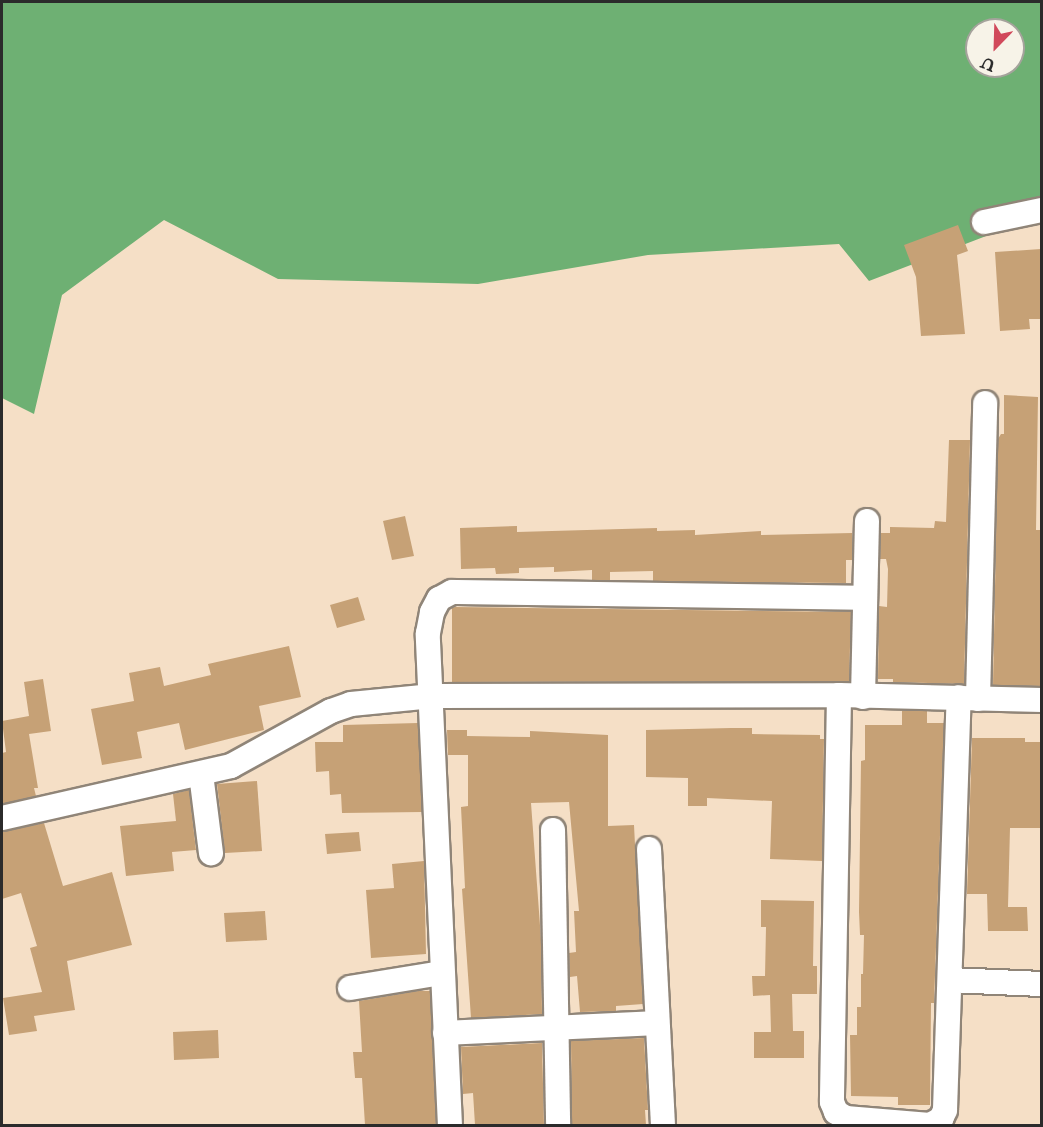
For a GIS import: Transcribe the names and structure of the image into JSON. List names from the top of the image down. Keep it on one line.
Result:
{"north":"bottom left"}
